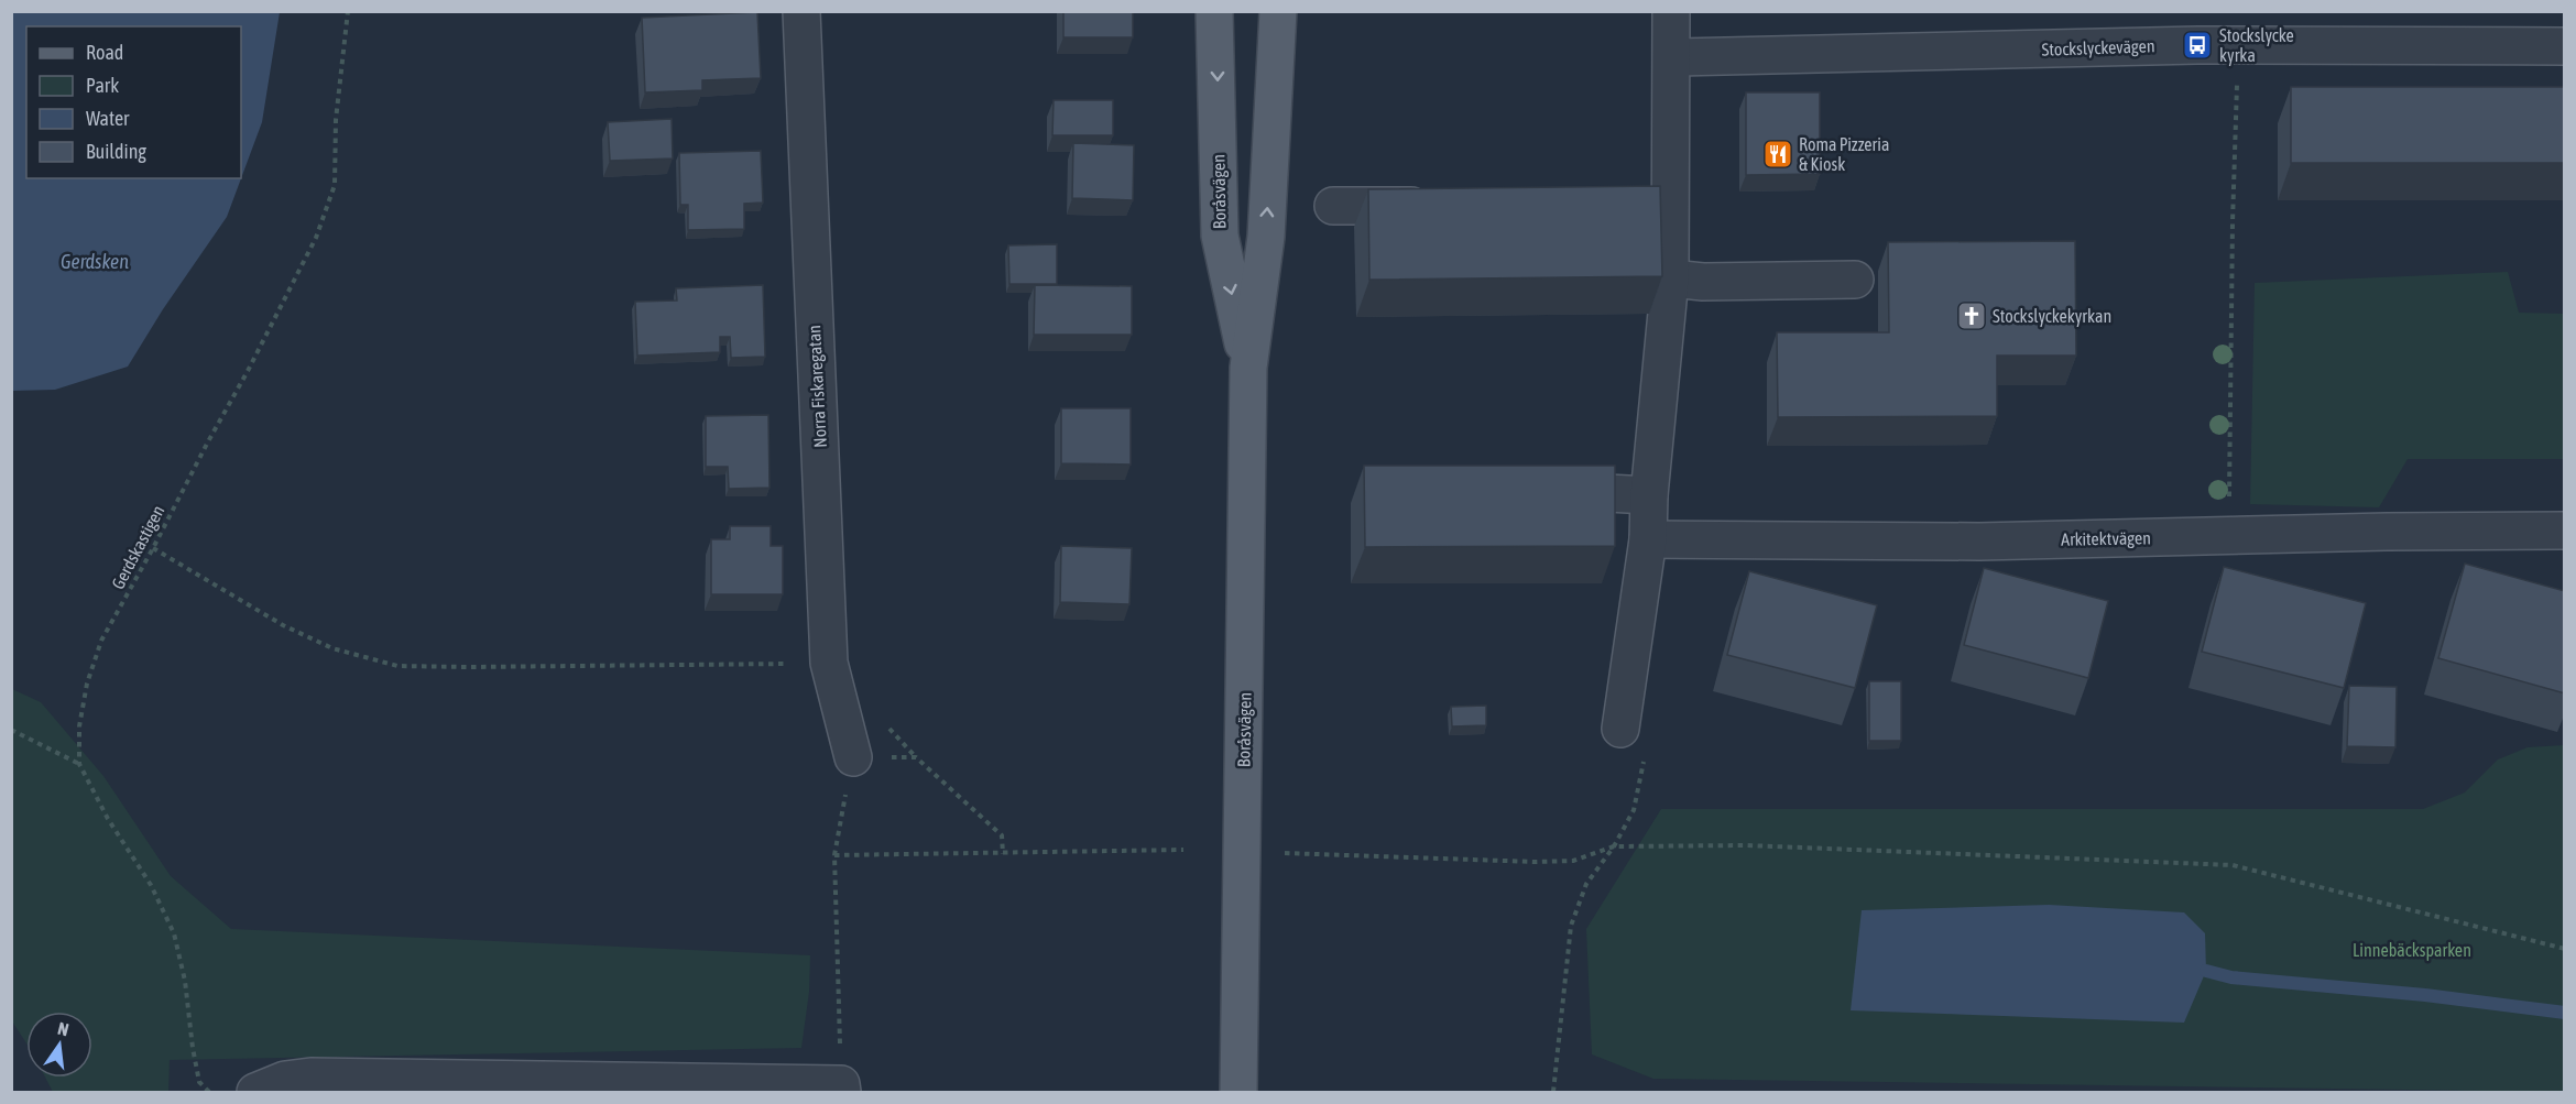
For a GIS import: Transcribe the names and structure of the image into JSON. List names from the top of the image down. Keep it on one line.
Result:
{"streets":{"main road":["Boråsvägen"],"street":["Stockslyckevägen","Norra Fiskaregatan","Arkitektvägen"],"path":["Gerdskastigen"]},"water":["Gerdsken"],"parks":["Linnebäcksparken"],"places":{"bus stop":["Stockslycke kyrka"],"restaurant":["Roma Pizzeria & Kiosk"],"church":["Stockslyckekyrkan"]},"legend":["Road","Park","Water","Building"],"north":"top"}
